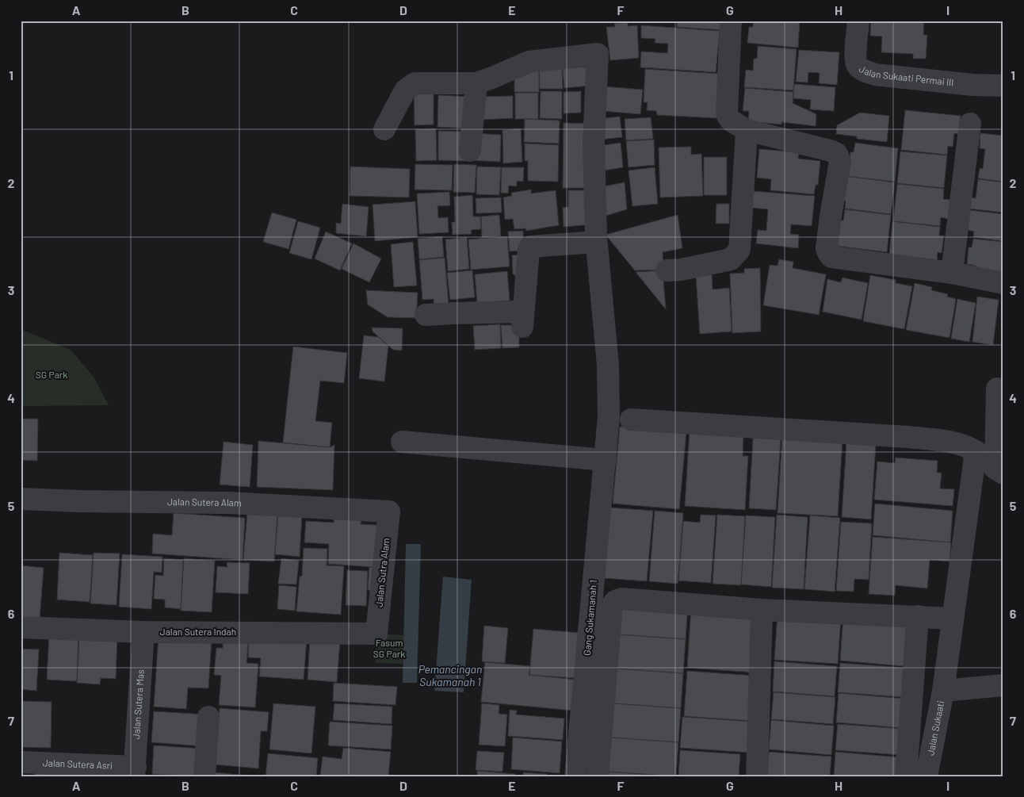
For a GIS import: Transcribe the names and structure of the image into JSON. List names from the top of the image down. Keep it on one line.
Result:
{"streets":{"street":["Jalan Sukaati Permai III","Jalan Sutera Alam","Jalan Sutra Alam","Gang Sukamanah 1","Jalan Sutera Indah","Jalan Sutera Mas","Jalan Sukaati","Jalan Sutera Asri"]},"crossings":[["Jalan Sutera Alam","Jalan Sutra Alam"],["Jalan Sutra Alam","Jalan Sutera Indah"],["Jalan Sutera Indah","Jalan Sutera Mas"],["Jalan Sutera Mas","Jalan Sutera Asri"]],"water":["Pemancingan Sukamanah 1"],"parks":["SG Park","Fasum SG Park"],"grid":{"columns":["A","B","C","D","E","F","G","H","I"],"rows":["1","2","3","4","5","6","7"]}}
